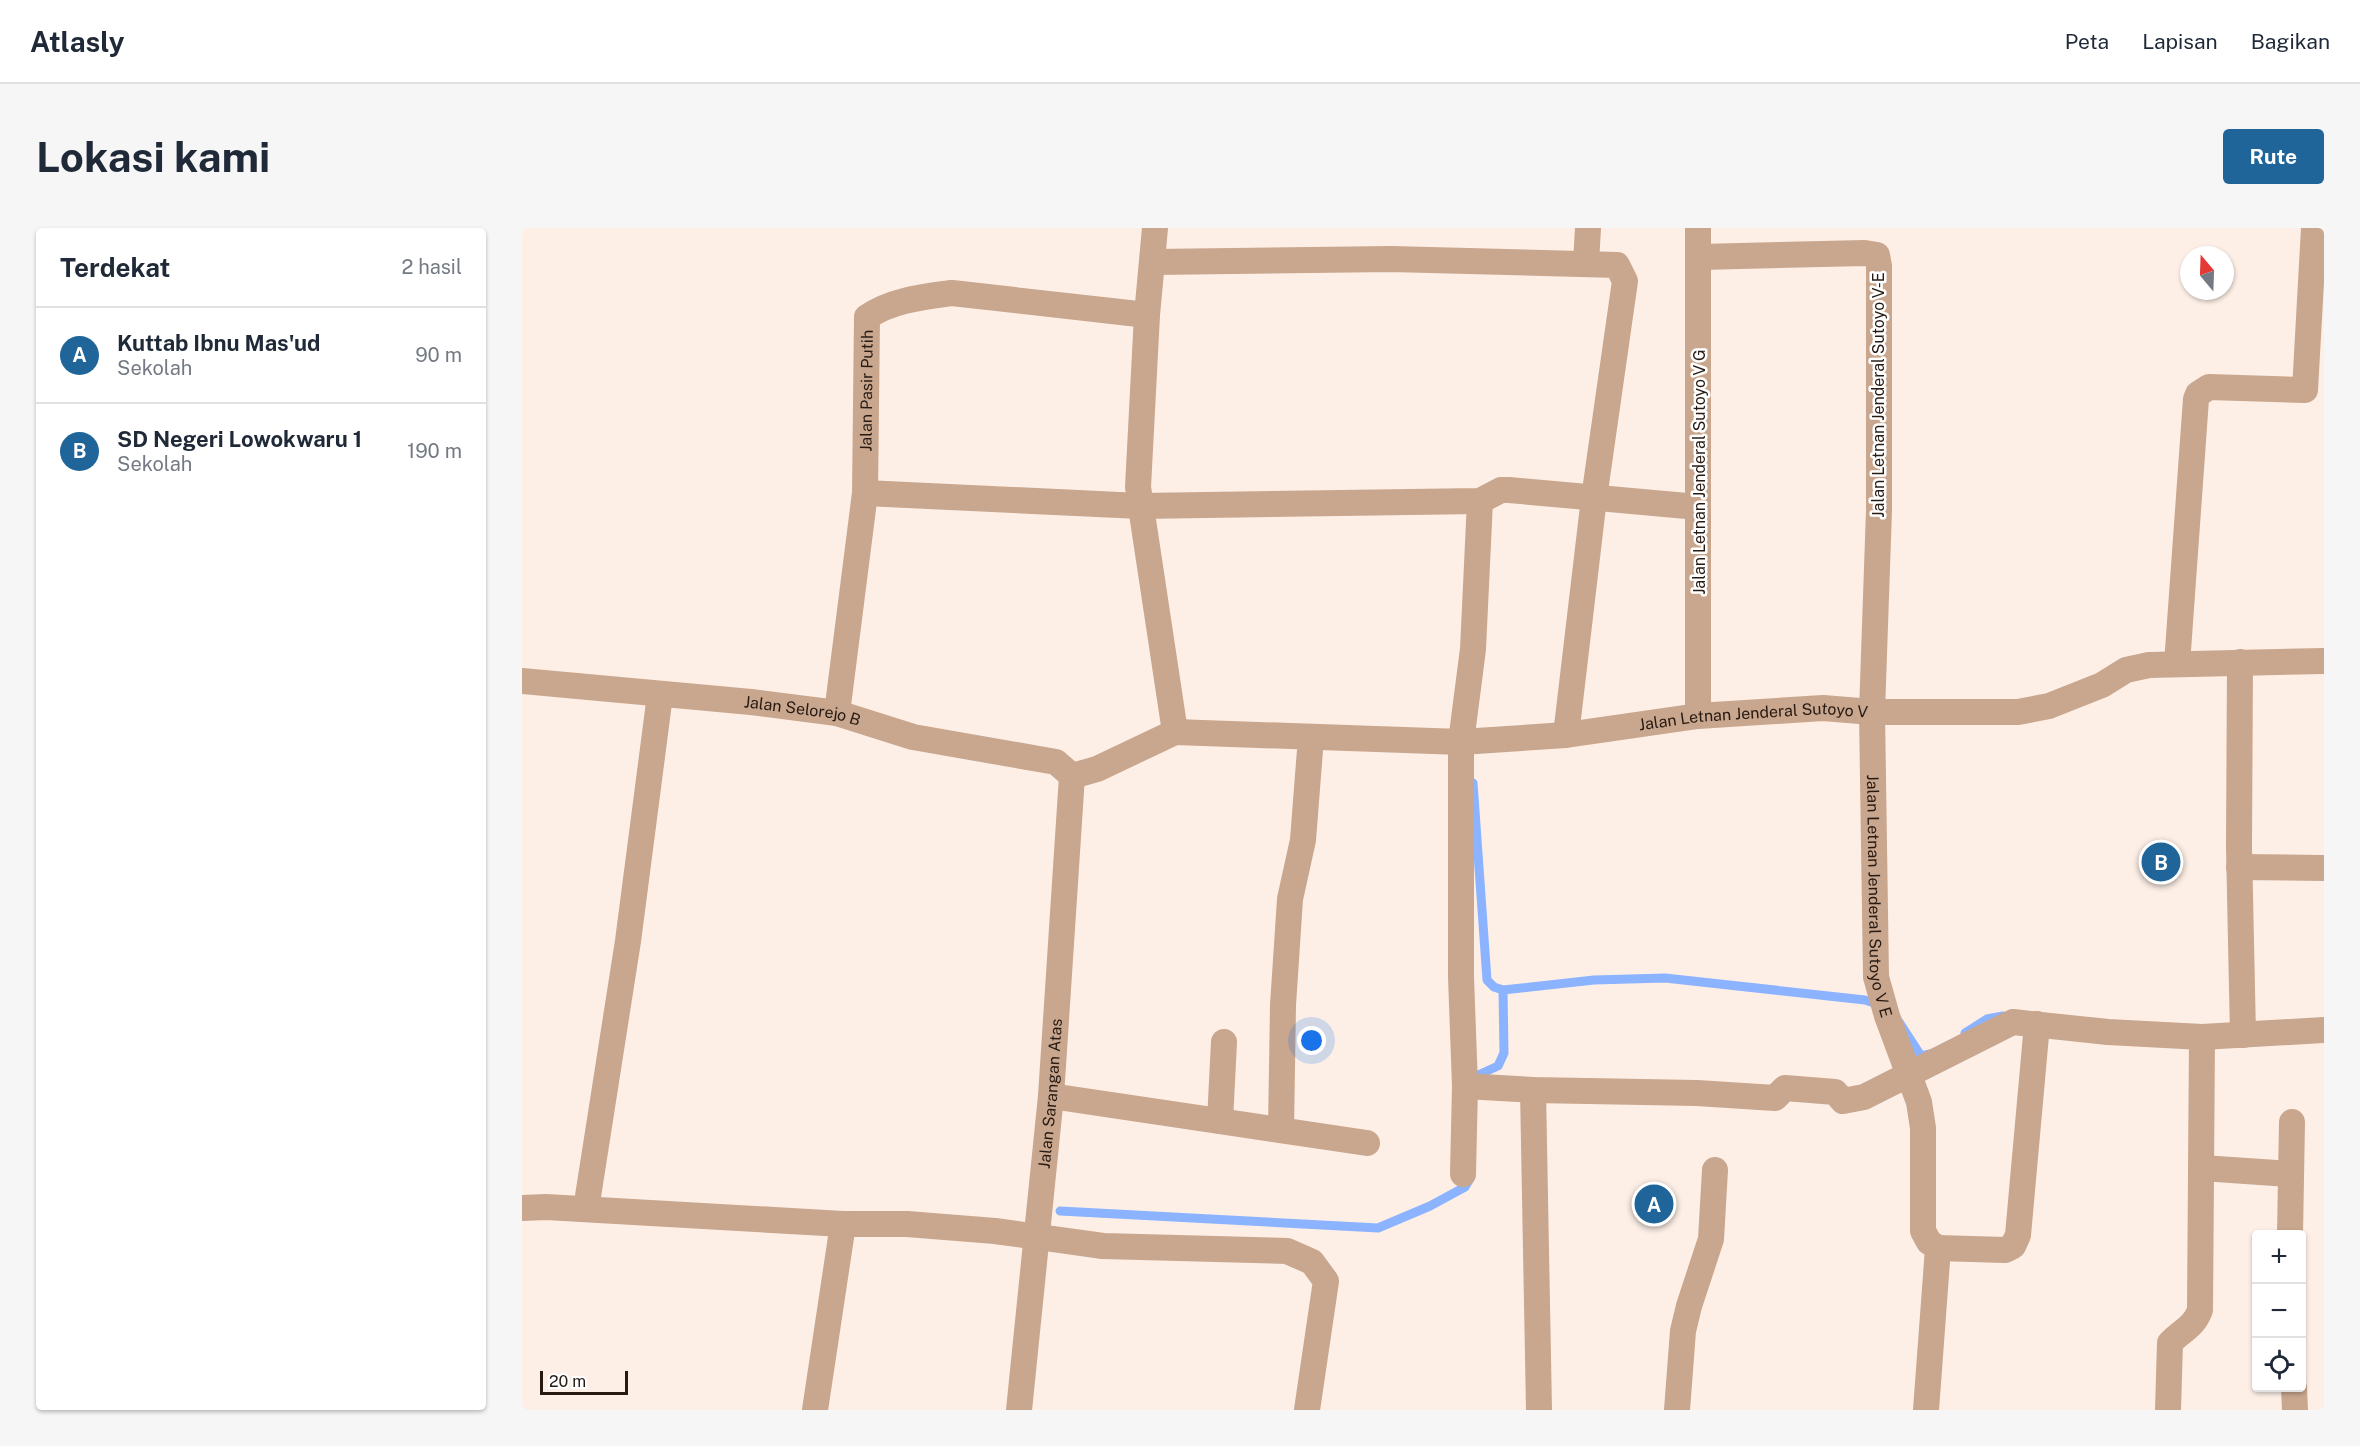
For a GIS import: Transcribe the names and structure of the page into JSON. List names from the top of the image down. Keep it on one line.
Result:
{"streets":{"street":["Jalan Pasir Putih","Jalan Letnan Jenderal Sutoyo V-E","Jalan Letnan Jenderal Sutoyo V G","Jalan Selorejo B","Jalan Letnan Jenderal Sutoyo V","Jalan Letnan Jenderal Sutoyo V E","Jalan Sarangan Atas"]},"crossings":[["Jalan Pasir Putih","Jalan Selorejo B"],["Jalan Letnan Jenderal Sutoyo V-E","Jalan Letnan Jenderal Sutoyo V G"],["Jalan Letnan Jenderal Sutoyo V-E","Jalan Letnan Jenderal Sutoyo V"],["Jalan Letnan Jenderal Sutoyo V-E","Jalan Letnan Jenderal Sutoyo V E"],["Jalan Letnan Jenderal Sutoyo V G","Jalan Letnan Jenderal Sutoyo V"],["Jalan Selorejo B","Jalan Sarangan Atas"],["Jalan Letnan Jenderal Sutoyo V","Jalan Letnan Jenderal Sutoyo V E"]],"scale_bar":"20 m","north":"top","page":{"header":"Atlasly","nav":["Peta","Lapisan","Bagikan"],"buttons":"Rute","title":"Lokasi kami","heading":["Terdekat","2 hasil"],"list":[{"mark":"A","name":"Kuttab Ibnu Mas'ud","note":"Sekolah","value":"90 m"},{"mark":"B","name":"SD Negeri Lowokwaru 1","note":"Sekolah","value":"190 m"}],"pins":["B","A"],"map_buttons":["+","−"],"scale":"20 m"}}
